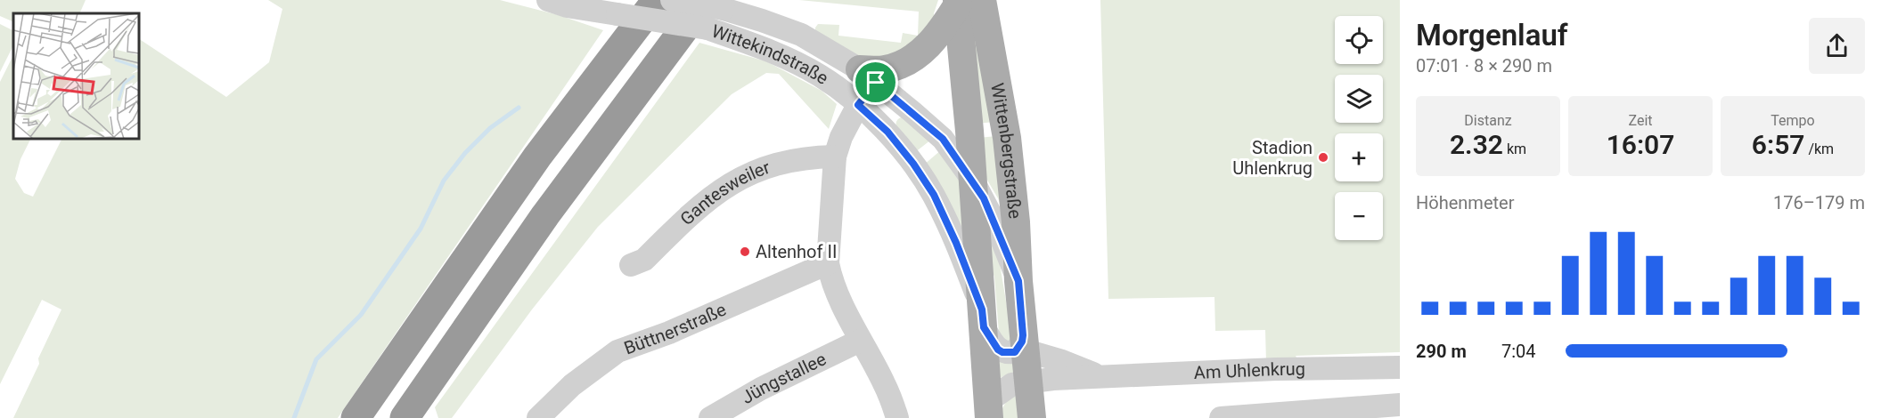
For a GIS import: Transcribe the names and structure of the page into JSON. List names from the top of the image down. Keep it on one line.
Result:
{"streets":{"main road":["Wittenbergstraße"],"street":["Wittekindstraße","Gantesweiler","Büttnerstraße","Am Uhlenkrug","Jüngstallee"]},"crossings":[["Wittekindstraße","Wittenbergstraße"],["Wittenbergstraße","Am Uhlenkrug"]],"places":["Stadion Uhlenkrug","Altenhof II"],"page":{"heading":["Morgenlauf","07:01 · 8 × 290 m"],"map_buttons":["+","−"],"stats":[["Distanz","2.32 km"],["Zeit","16:07"],["Tempo","6:57 /km"]],"chart":["Höhenmeter","176–179 m"],"list":[{"name":"290 m","note":"7:04"}]}}
